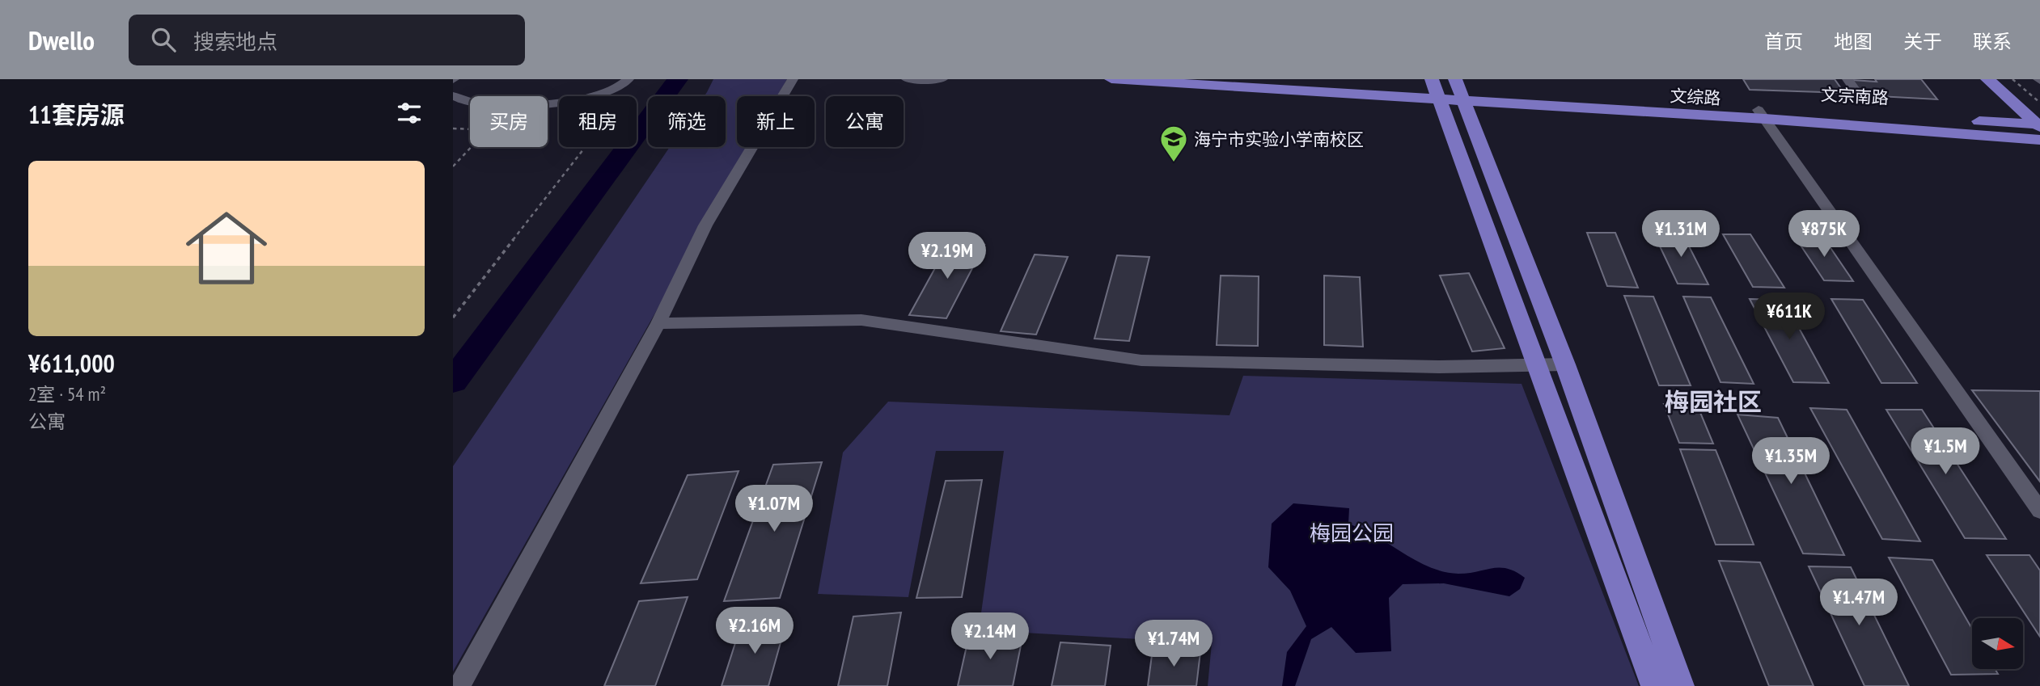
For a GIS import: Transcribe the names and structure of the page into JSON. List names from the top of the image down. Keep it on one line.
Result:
{"streets":{"main road":["文综路"]},"districts":["梅园社区"],"parks":["梅园公园"],"places":{"school or university":["海宁市实验小学南校区"]},"north":"right","page":{"header":"Dwello","search":"搜索地点","nav":["首页","地图","关于","联系"],"heading":"11套房源","chip":["买房","租房","筛选","新上","公寓"],"list":[{"name":"¥611,000","note":"2室 · 54 m² · 公寓"}],"price":["¥1.31M","¥875K","¥2.19M","¥611K","¥1.5M","¥1.35M","¥1.07M","¥1.47M","¥2.16M","¥2.14M","¥1.74M"]}}
